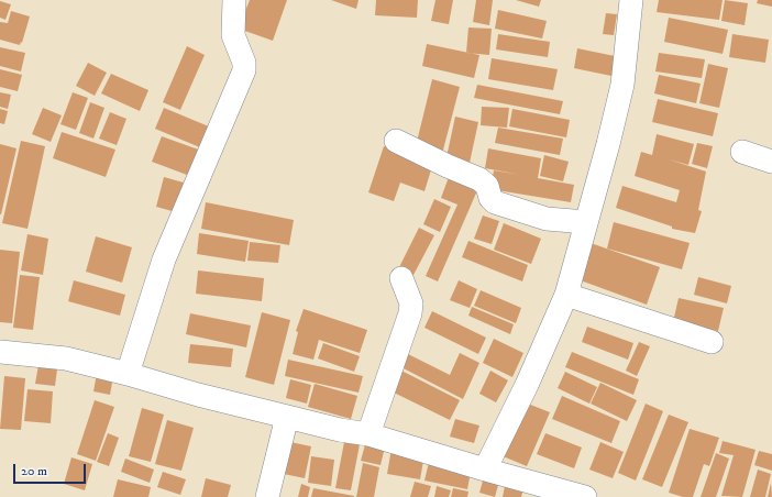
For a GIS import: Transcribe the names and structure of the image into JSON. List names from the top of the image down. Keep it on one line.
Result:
{"scale_bar":"20 m"}
